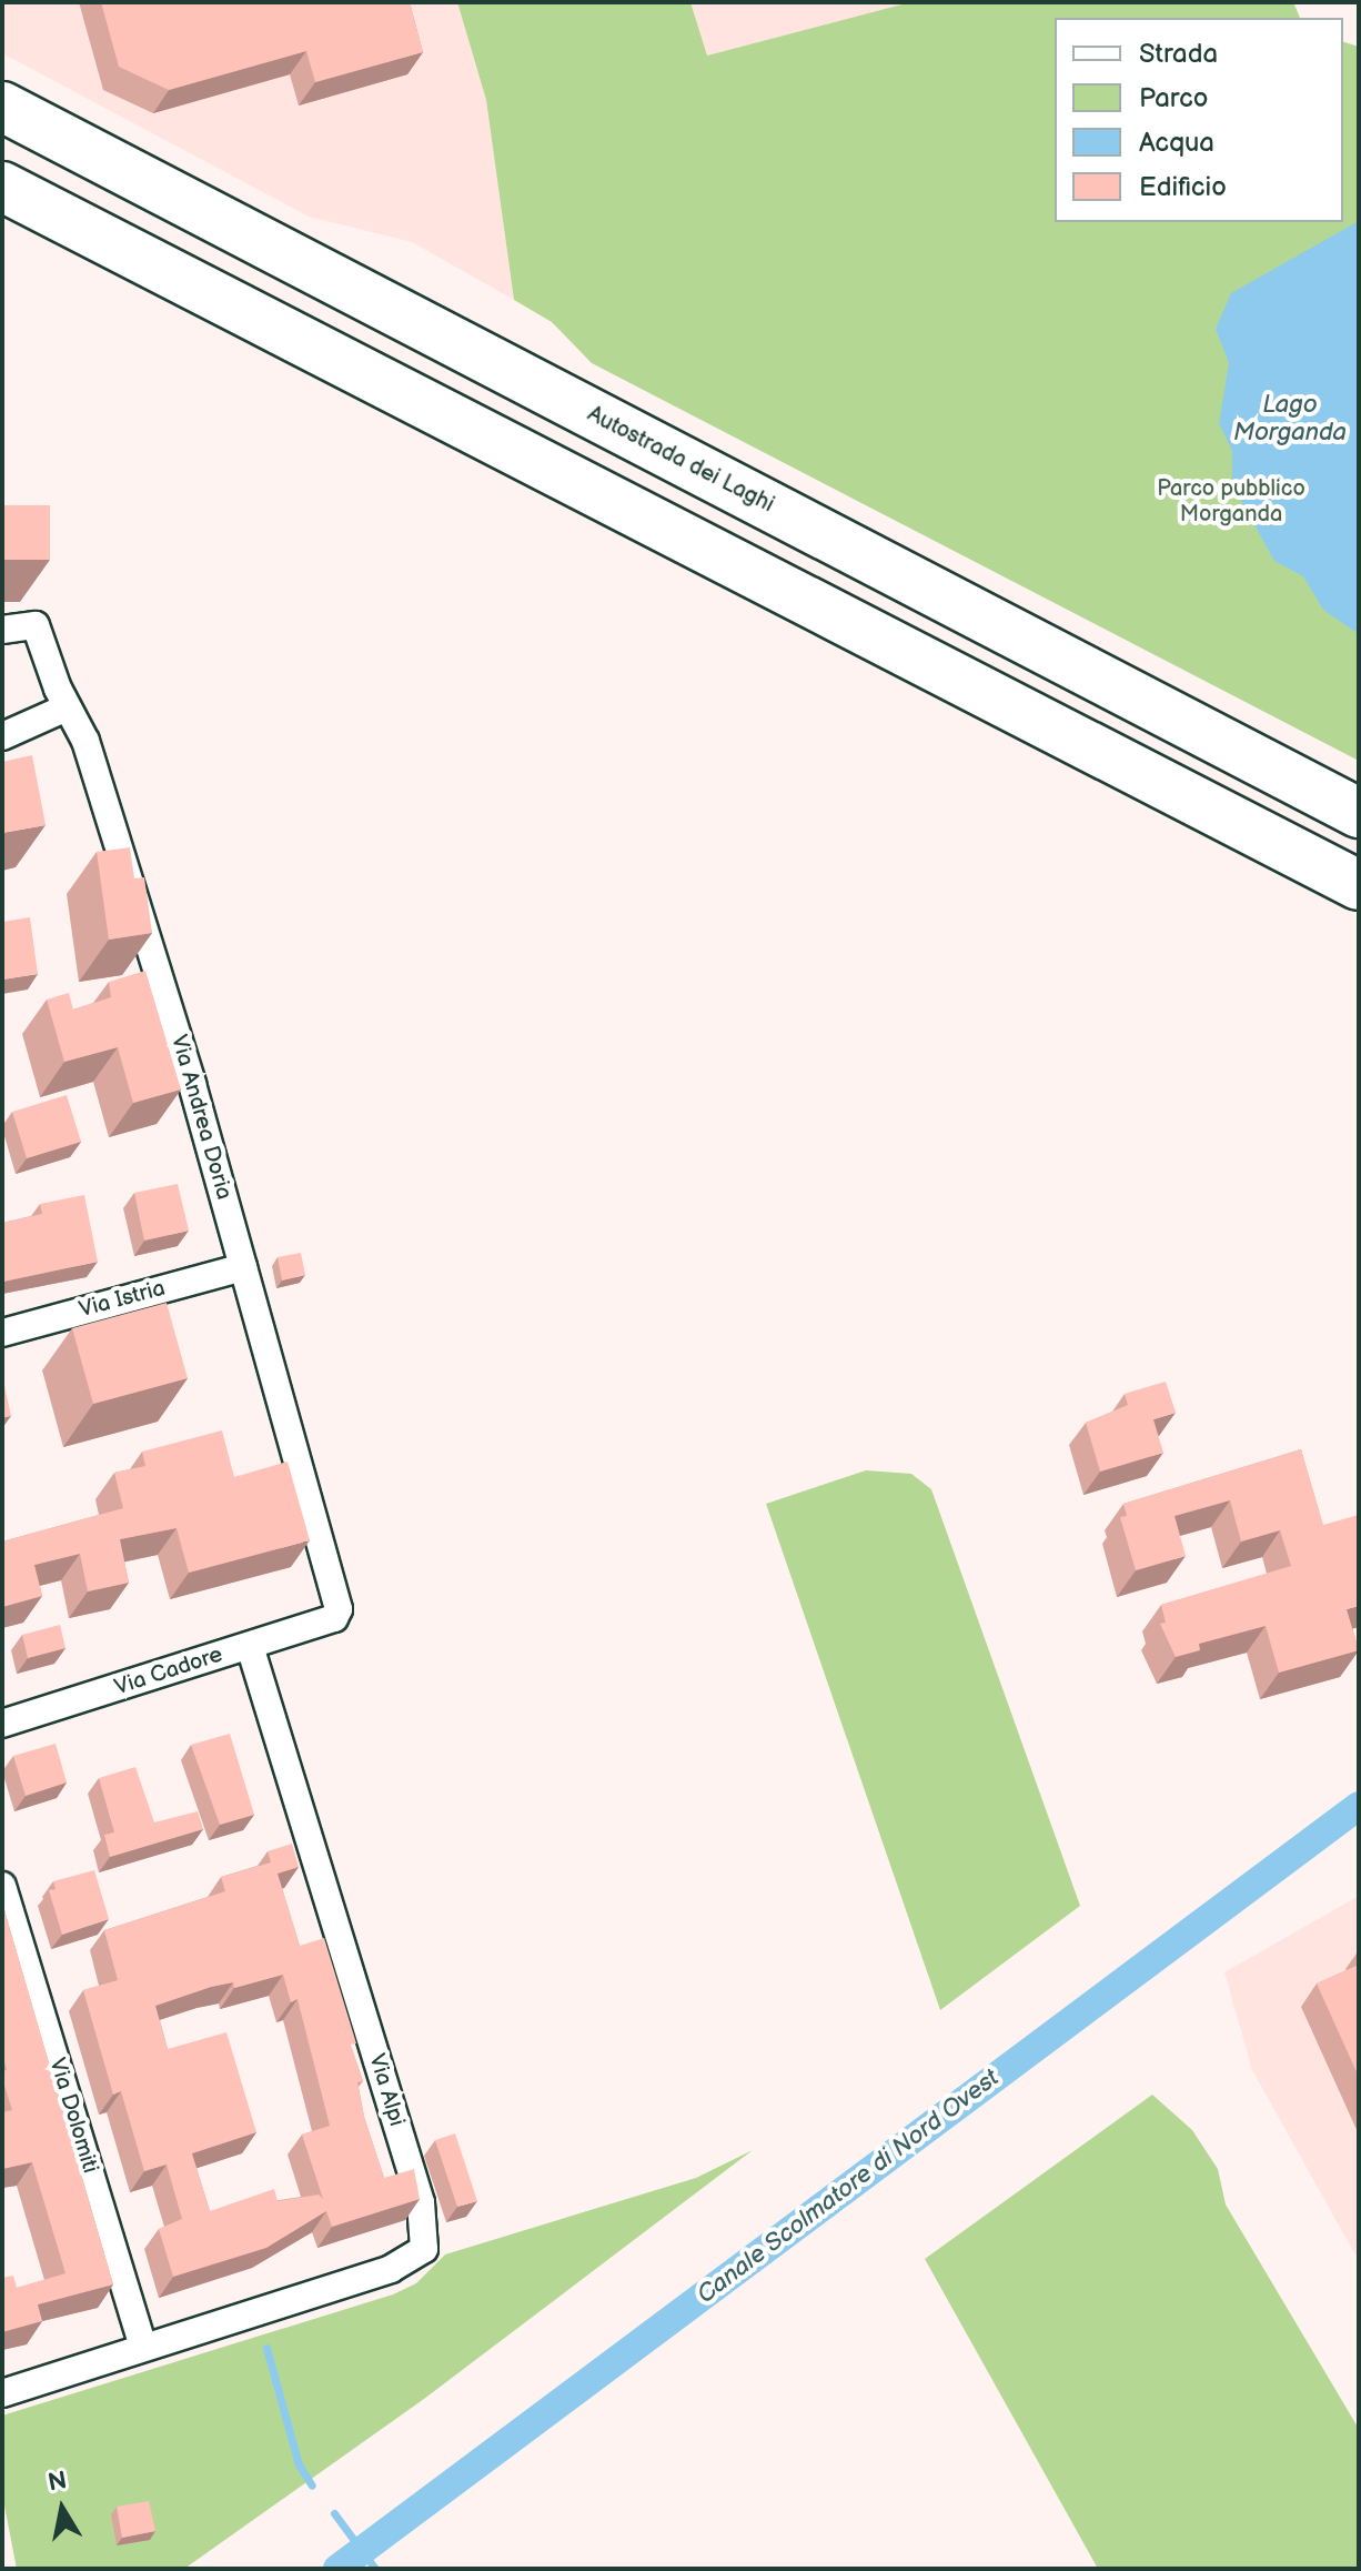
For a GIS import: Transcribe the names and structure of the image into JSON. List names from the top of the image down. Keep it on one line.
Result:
{"streets":{"highway":["Autostrada dei Laghi"],"street":["Via Andrea Doria","Via Istria","Via Cadore","Via Alpi","Via Dolomiti"]},"crossings":[["Via Andrea Doria","Via Istria"],["Via Andrea Doria","Via Cadore"],["Via Cadore","Via Alpi"],["Via Alpi","Via Dolomiti"]],"water":["Lago Morganda","Canale Scolmatore di Nord Ovest"],"parks":["Parco pubblico Morganda"],"legend":["Strada","Parco","Acqua","Edificio"],"north":"top"}
